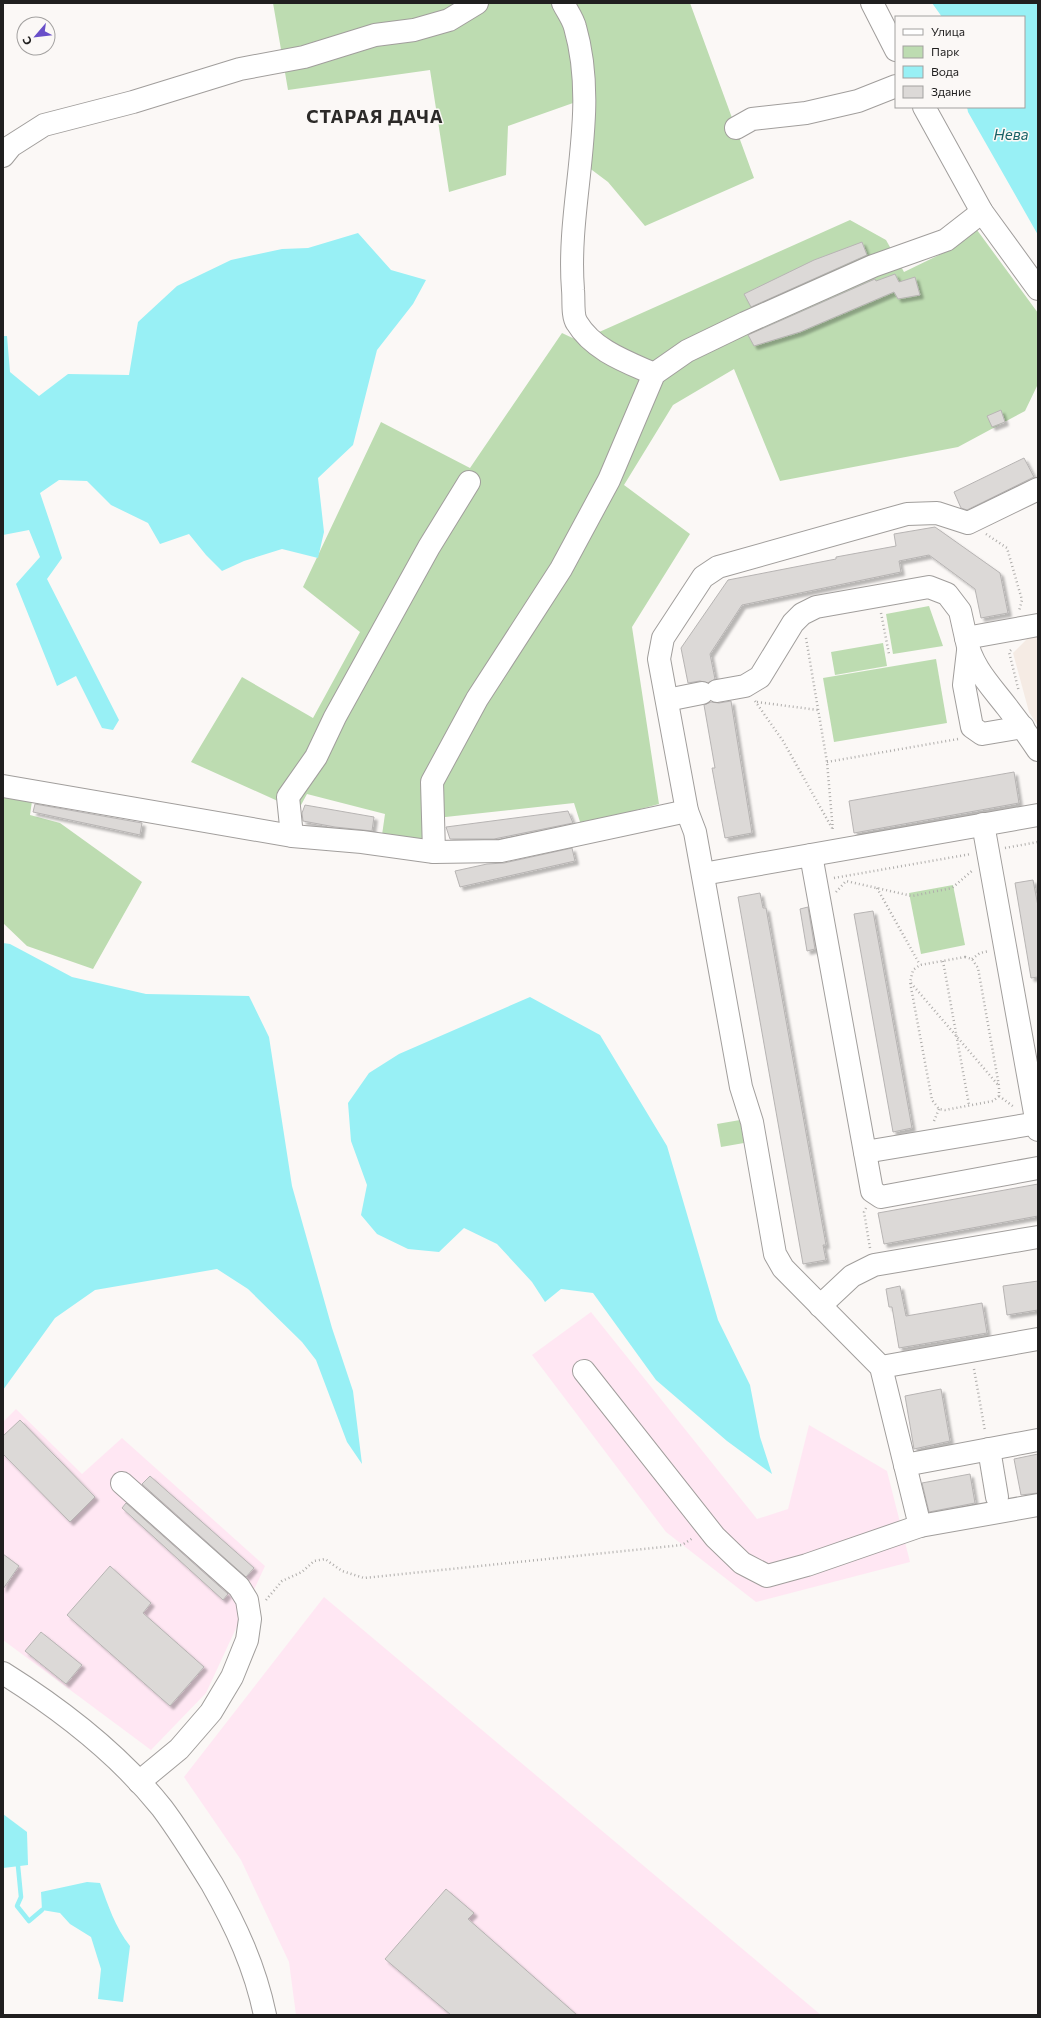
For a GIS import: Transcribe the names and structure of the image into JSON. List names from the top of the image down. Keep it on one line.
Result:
{"districts":["СТАРАЯ ДАЧА"],"water":["Нева"],"legend":["Улица","Парк","Вода","Здание"],"north":"bottom left"}
